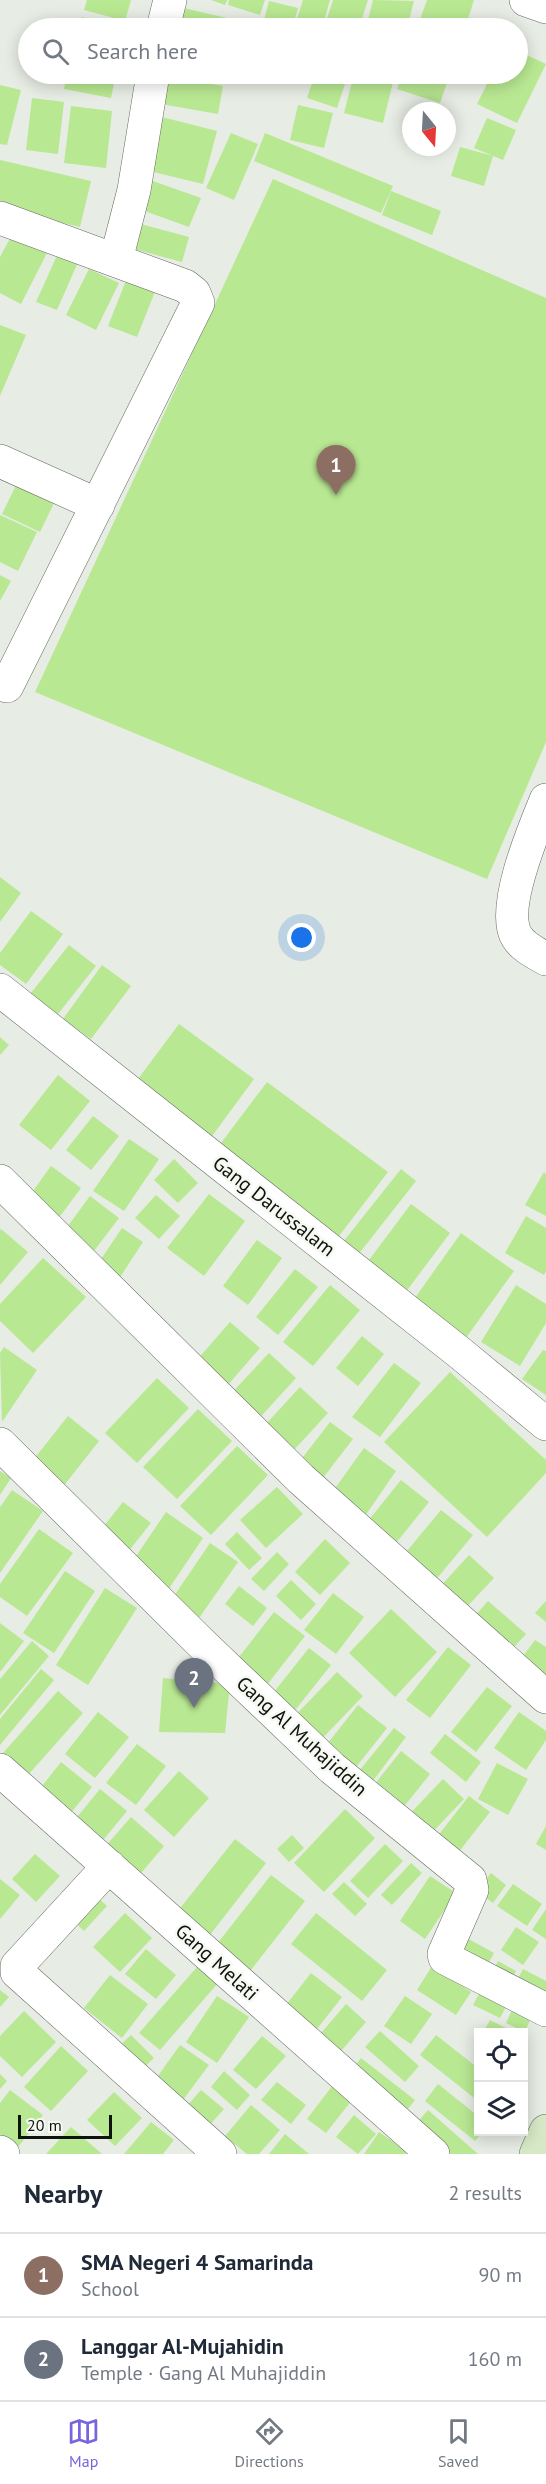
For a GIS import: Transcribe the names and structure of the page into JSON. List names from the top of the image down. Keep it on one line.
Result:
{"streets":{"street":["Gang Darussalam","Gang Al Muhajiddin","Gang Melati"]},"scale_bar":"20 m","north":"bottom","page":{"search":"Search here","pins":["1","2"],"scale":"20 m","heading":["Nearby","2 results"],"list":[{"mark":"1","name":"SMA Negeri 4 Samarinda","note":"School","value":"90 m"},{"mark":"2","name":"Langgar Al-Mujahidin","note":"Temple · Gang Al Muhajiddin","value":"160 m"}],"nav":["Map","Directions","Saved"]}}
